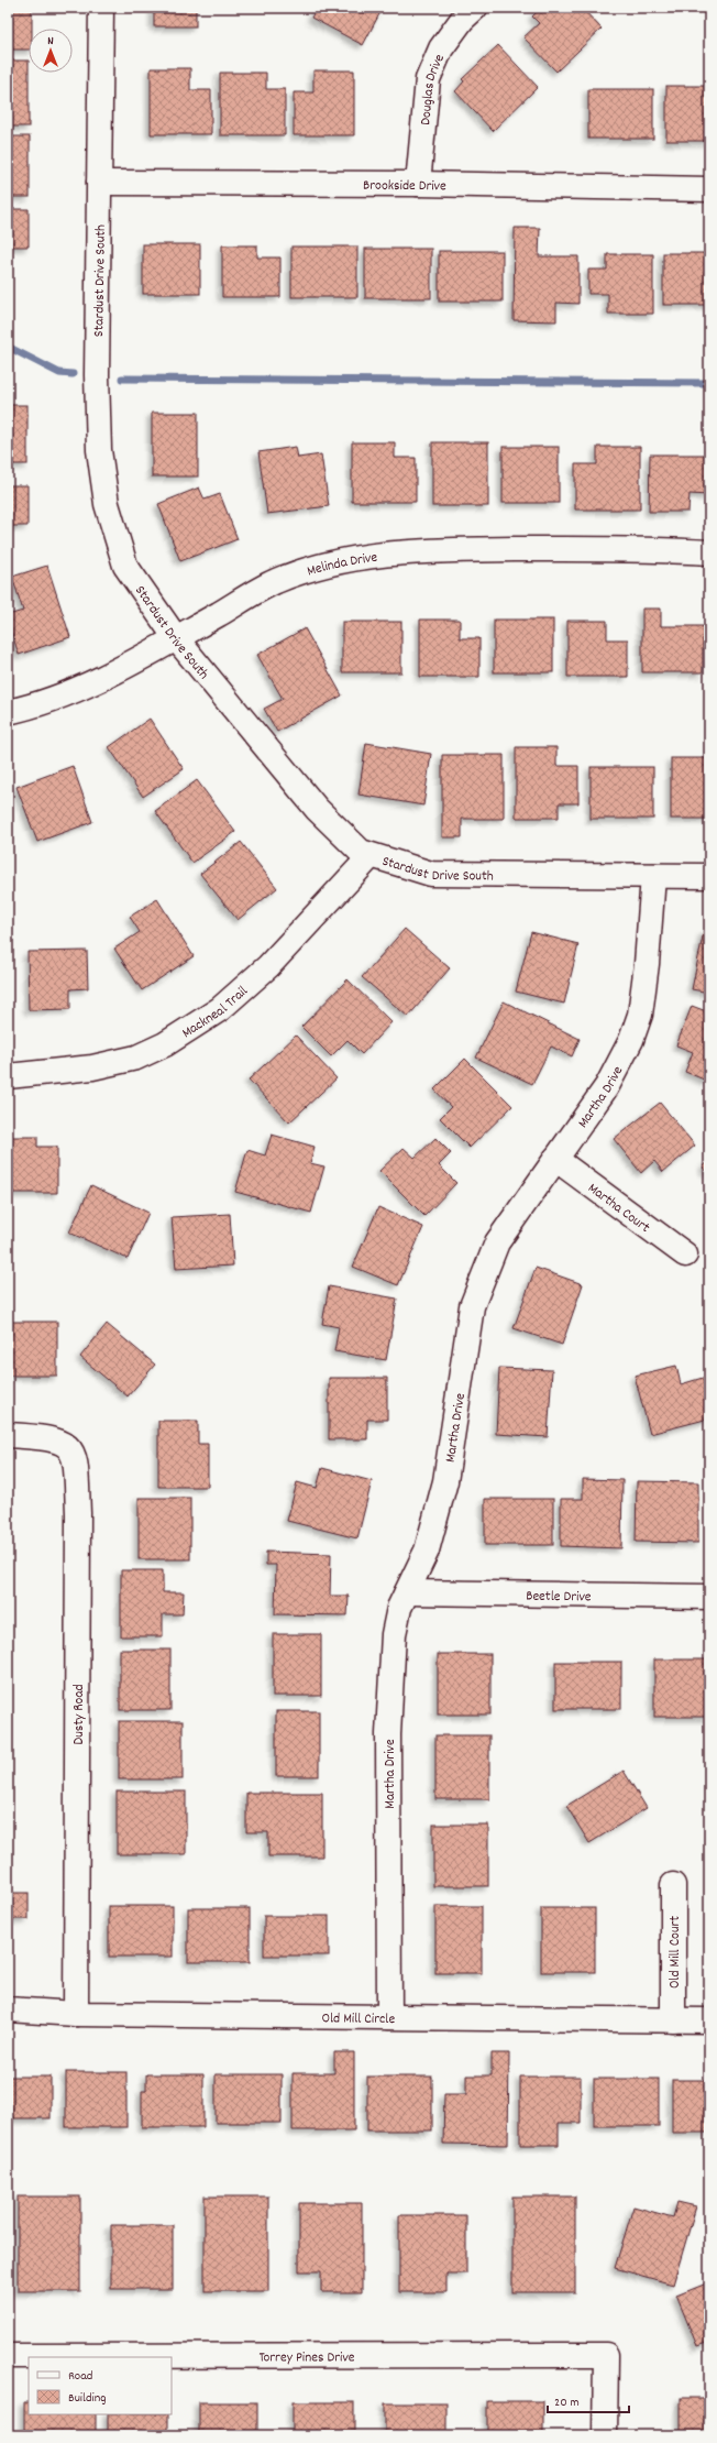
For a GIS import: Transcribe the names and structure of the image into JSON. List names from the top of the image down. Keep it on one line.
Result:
{"streets":{"street":["Douglas Drive","Brookside Drive","Stardust Drive South","Melinda Drive","Mackneal Trail","Martha Drive","Martha Court","Beetle Drive","Dusty Road","Old Mill Court","Old Mill Circle","Torrey Pines Drive"]},"crossings":[["Douglas Drive","Brookside Drive"],["Brookside Drive","Stardust Drive South"],["Stardust Drive South","Melinda Drive"],["Stardust Drive South","Mackneal Trail"],["Stardust Drive South","Martha Drive"],["Martha Drive","Martha Court"],["Martha Drive","Beetle Drive"],["Martha Drive","Old Mill Circle"],["Dusty Road","Old Mill Circle"],["Old Mill Court","Old Mill Circle"]],"legend":["Road","Building"],"scale_bar":"20 m","north":"top"}
